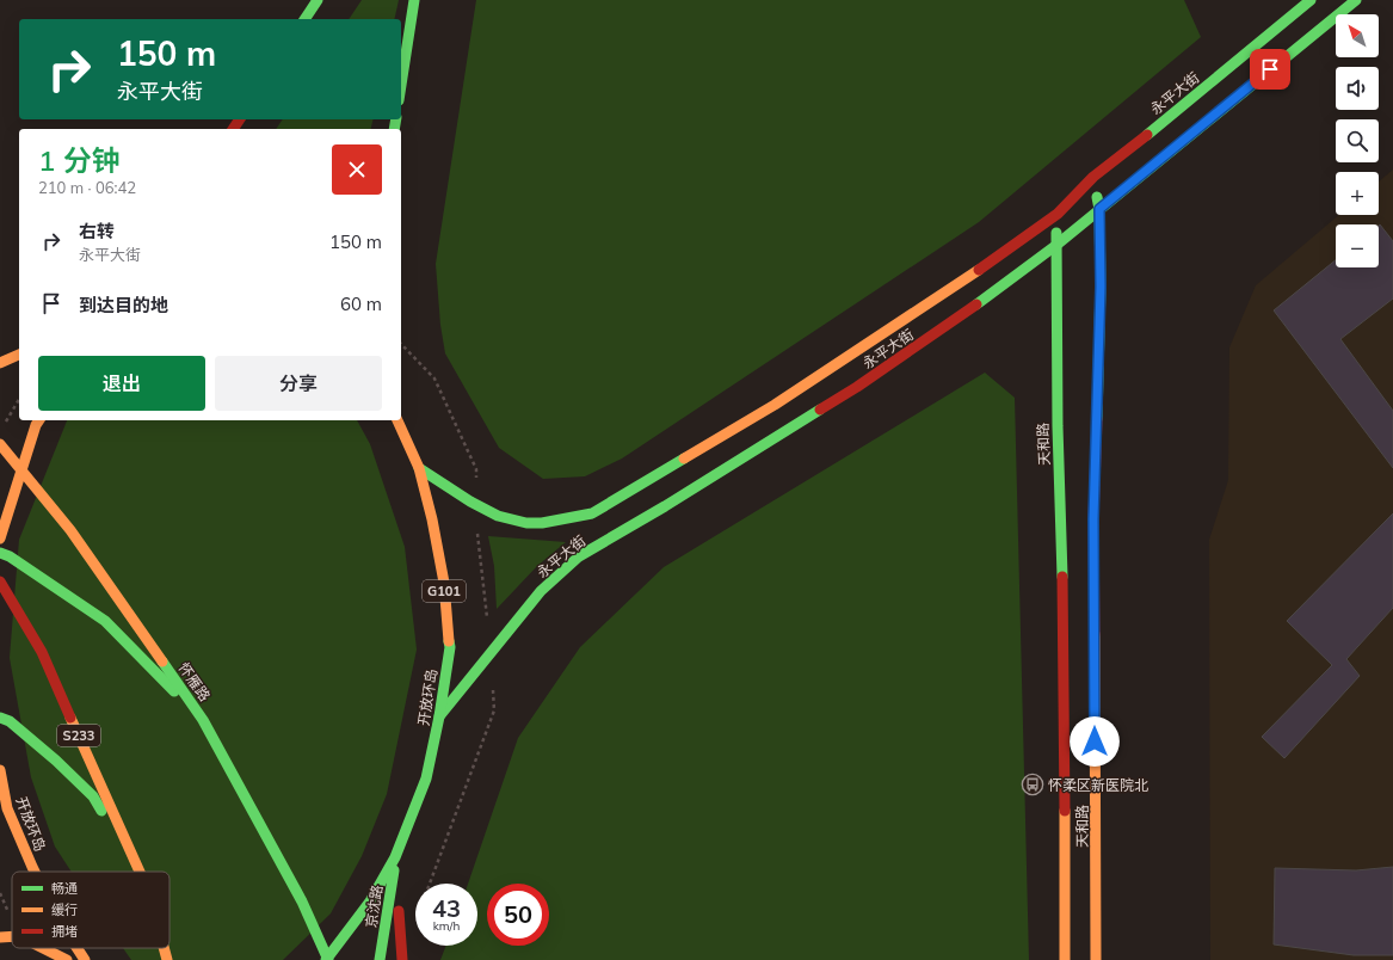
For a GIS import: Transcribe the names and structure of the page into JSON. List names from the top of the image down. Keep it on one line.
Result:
{"streets":{"main road":["永平大街","天和路","G101","怀雁路","开放环岛","S233","京沈路"]},"crossings":[["永平大街","天和路"],["永平大街","开放环岛"],["怀雁路","开放环岛"],["开放环岛","京沈路"]],"places":{"bus stop":["怀柔区新医院北"]},"legend":["畅通","缓行","拥堵"],"north":"top left","page":{"map_buttons":["+","−"],"turn":["150 m","永平大街"],"heading":["1 分钟","210 m · 06:42"],"list":[{"name":"右转","note":"永平大街","value":"150 m"},{"name":"到达目的地","value":"60 m"}],"buttons":["退出","分享"],"speed":"43 km/h","limit":"50"}}
